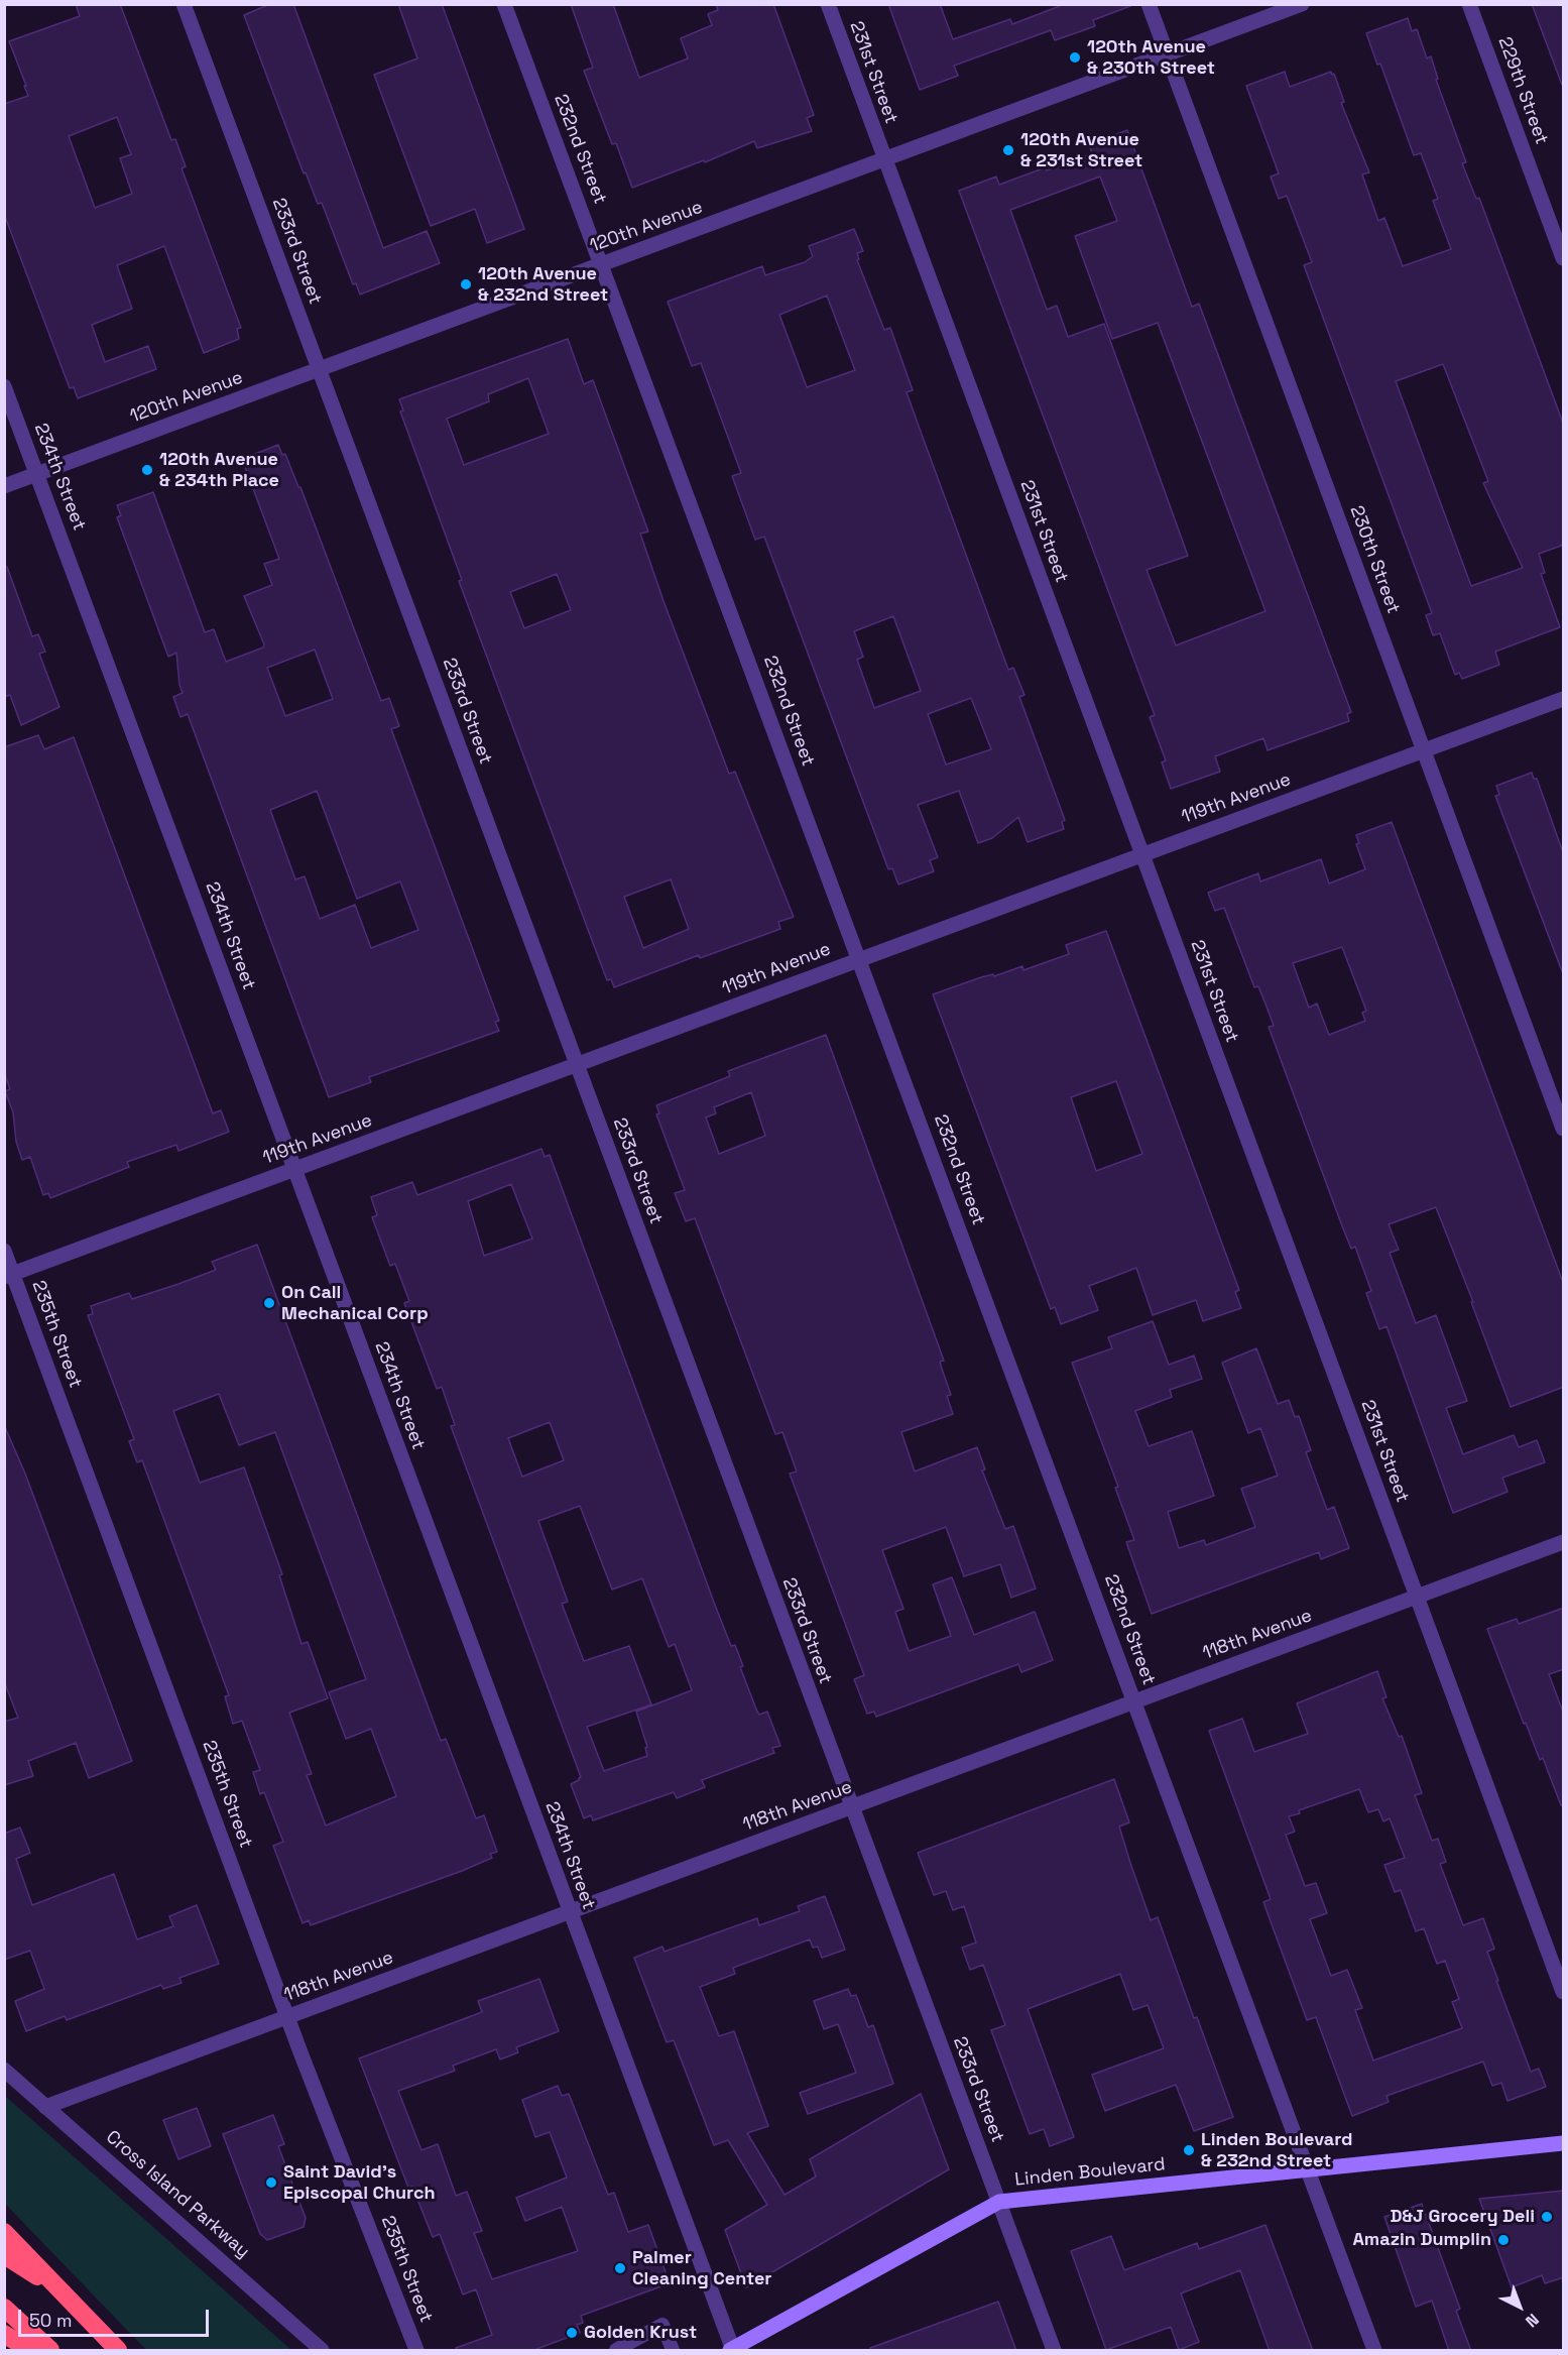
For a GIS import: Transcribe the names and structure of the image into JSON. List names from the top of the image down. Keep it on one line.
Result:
{"streets":{"main road":["Linden Boulevard"],"street":["231st Street","229th Street","232nd Street","120th Avenue","233rd Street","234th Street","230th Street","119th Avenue","235th Street","118th Avenue","Cross Island Parkway"]},"crossings":[["231st Street","120th Avenue"],["231st Street","119th Avenue"],["231st Street","118th Avenue"],["232nd Street","120th Avenue"],["232nd Street","119th Avenue"],["232nd Street","118th Avenue"],["232nd Street","Linden Boulevard"],["120th Avenue","233rd Street"],["120th Avenue","234th Street"],["120th Avenue","230th Street"],["233rd Street","119th Avenue"],["233rd Street","118th Avenue"],["233rd Street","Linden Boulevard"],["234th Street","119th Avenue"],["234th Street","118th Avenue"],["234th Street","Linden Boulevard"],["230th Street","119th Avenue"],["119th Avenue","235th Street"],["235th Street","118th Avenue"],["118th Avenue","Cross Island Parkway"]],"places":["120th Avenue & 230th Street","120th Avenue & 231st Street","120th Avenue & 232nd Street","120th Avenue & 234th Place","On Call Mechanical Corp","Linden Boulevard & 232nd Street","Saint David's Episcopal Church","D&J Grocery Deli","Amazin Dumplin","Palmer Cleaning Center","Golden Krust"],"scale_bar":"50 m","north":"bottom right"}
